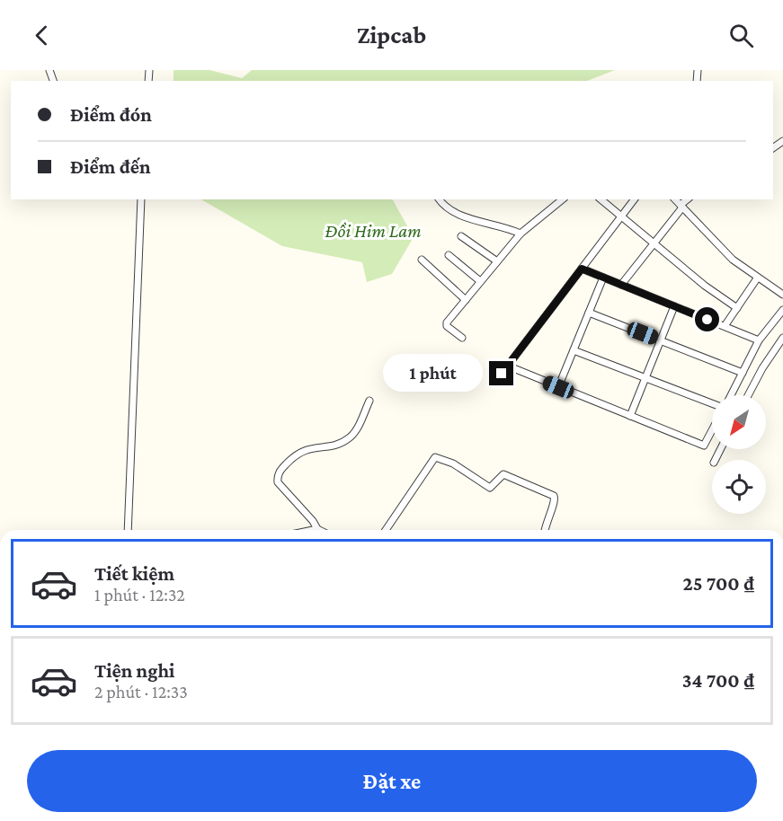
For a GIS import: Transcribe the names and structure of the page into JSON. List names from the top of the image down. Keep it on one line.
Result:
{"parks":["Đồi Him Lam"],"north":"bottom left","page":{"header":"Zipcab","banner":["Điểm đón","Điểm đến"],"bubble":"1 phút","list":[{"name":"Tiết kiệm","note":"1 phút · 12:32","value":"25 700 ₫"},{"name":"Tiện nghi","note":"2 phút · 12:33","value":"34 700 ₫"}],"buttons":"Đặt xe"}}
